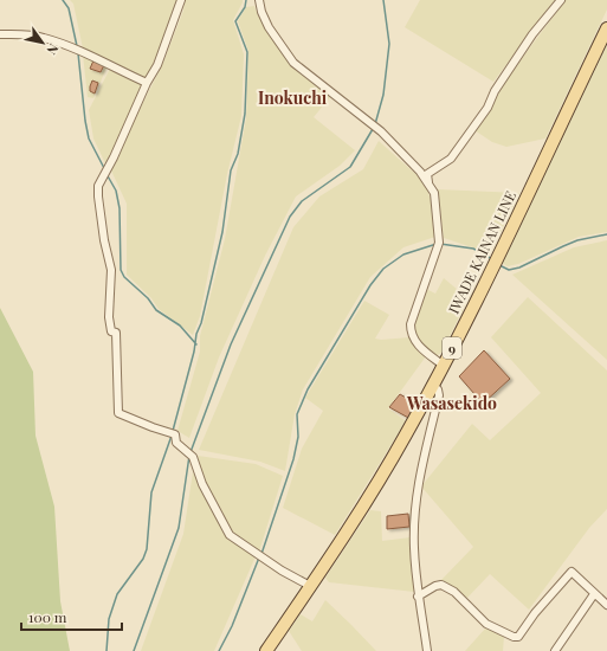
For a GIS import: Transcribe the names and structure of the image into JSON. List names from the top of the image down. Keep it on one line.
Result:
{"streets":{"main road":["IWADE KAINAN LINE","9"]},"districts":["Inokuchi","Wasasekido"],"scale_bar":"100 m","north":"bottom right"}
